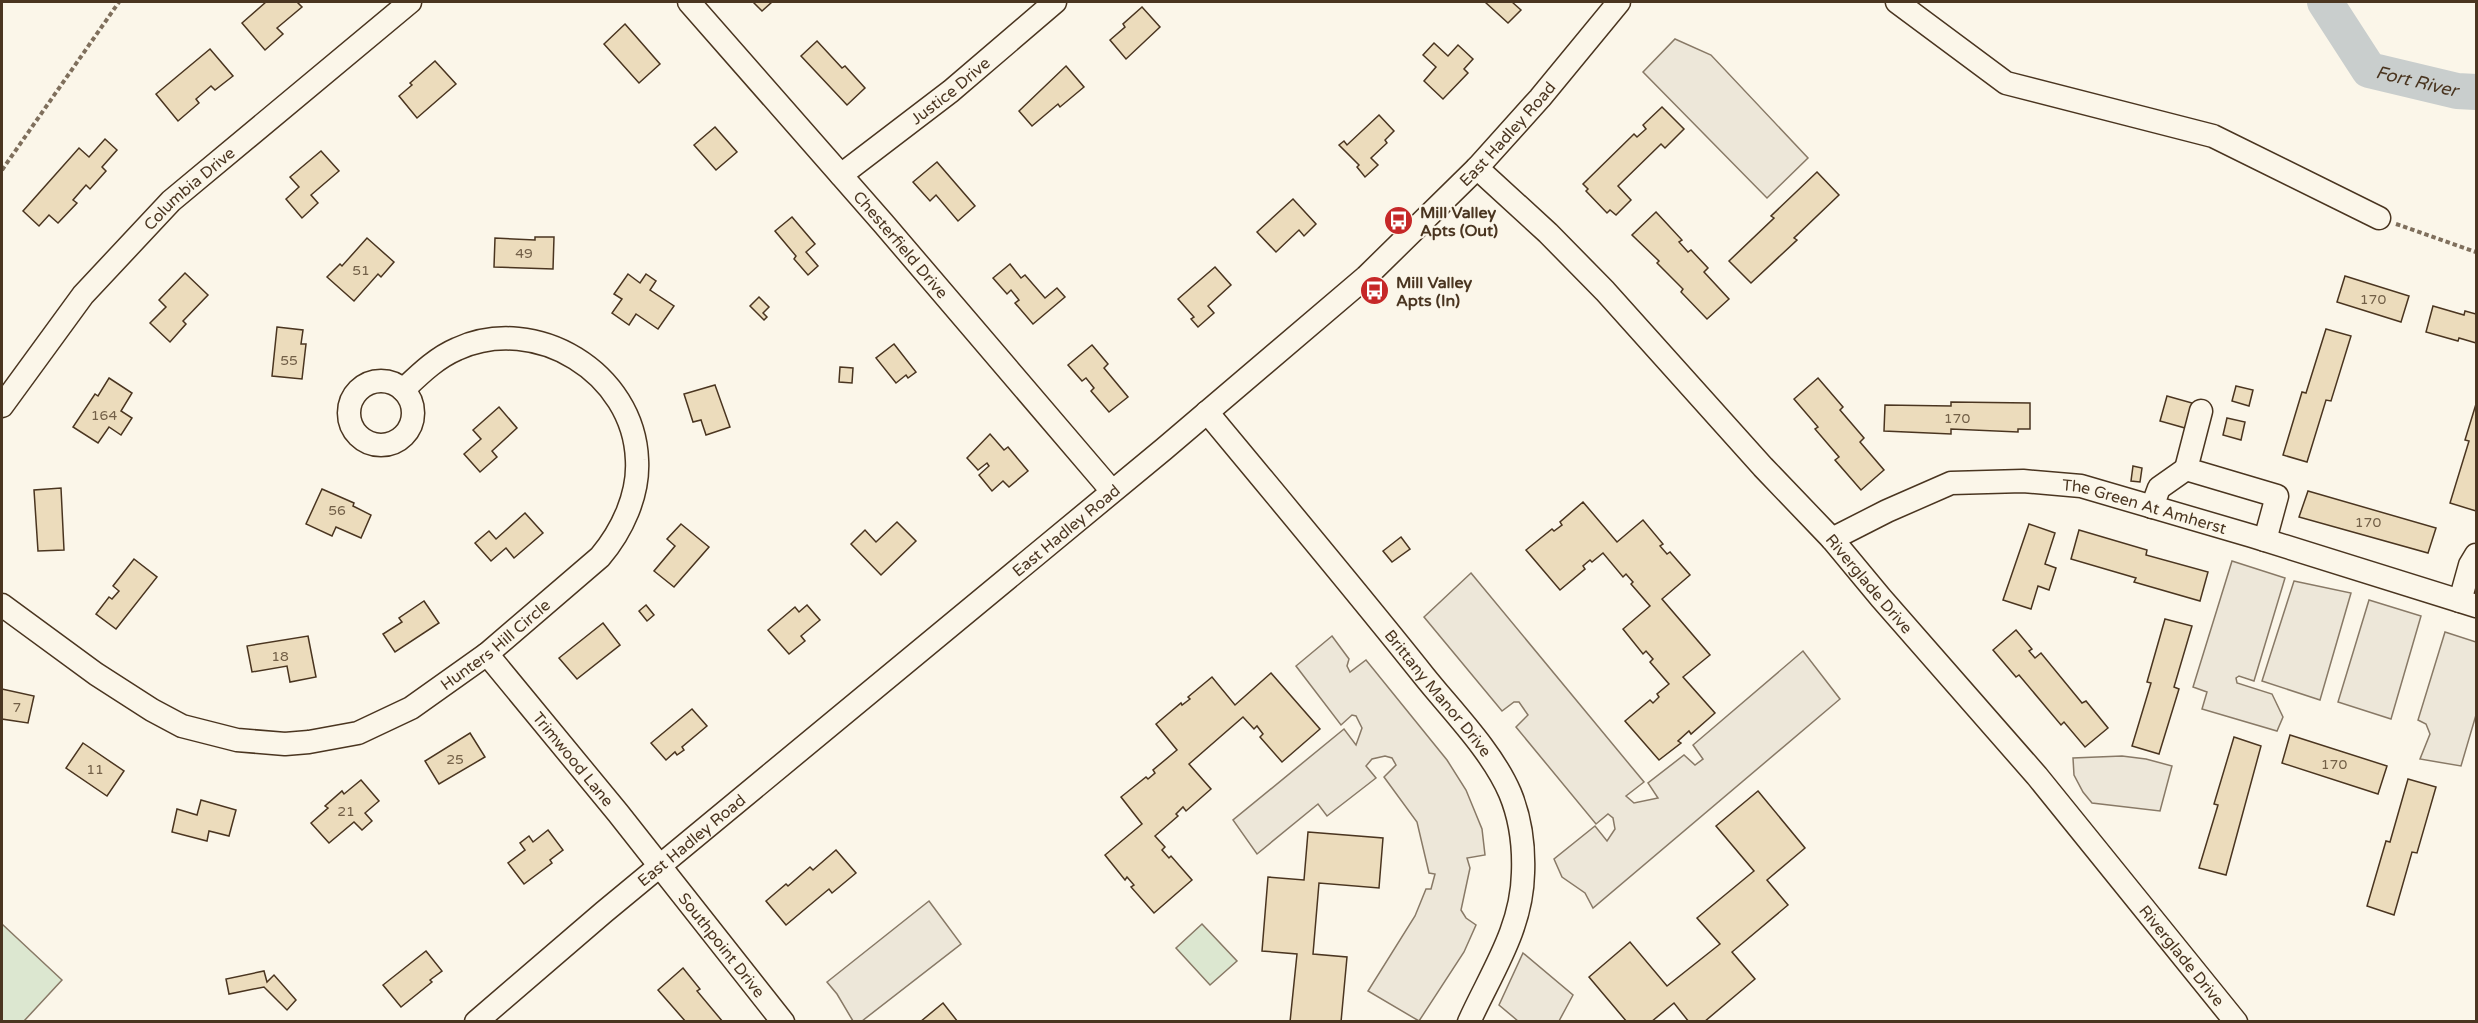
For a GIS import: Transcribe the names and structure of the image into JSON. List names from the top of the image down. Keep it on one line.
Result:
{"streets":{"street":["Justice Drive","East Hadley Road","Columbia Drive","Chesterfield Drive","The Green At Amherst","Riverglade Drive","Hunters Hill Circle","Brittany Manor Drive","Trimwood Lane","Southpoint Drive"]},"crossings":[["Justice Drive","Chesterfield Drive"],["East Hadley Road","Chesterfield Drive"],["East Hadley Road","Riverglade Drive"],["East Hadley Road","Brittany Manor Drive"],["East Hadley Road","Trimwood Lane"],["East Hadley Road","Southpoint Drive"],["The Green At Amherst","Riverglade Drive"],["Hunters Hill Circle","Trimwood Lane"],["Trimwood Lane","Southpoint Drive"]],"water":["Fort River"],"places":{"bus stop":["Mill Valley Apts (Out)","Mill Valley Apts (In)"]},"house_numbers":["49","51","170","55","164","170","56","170","18","7","25","170","11","21"]}
